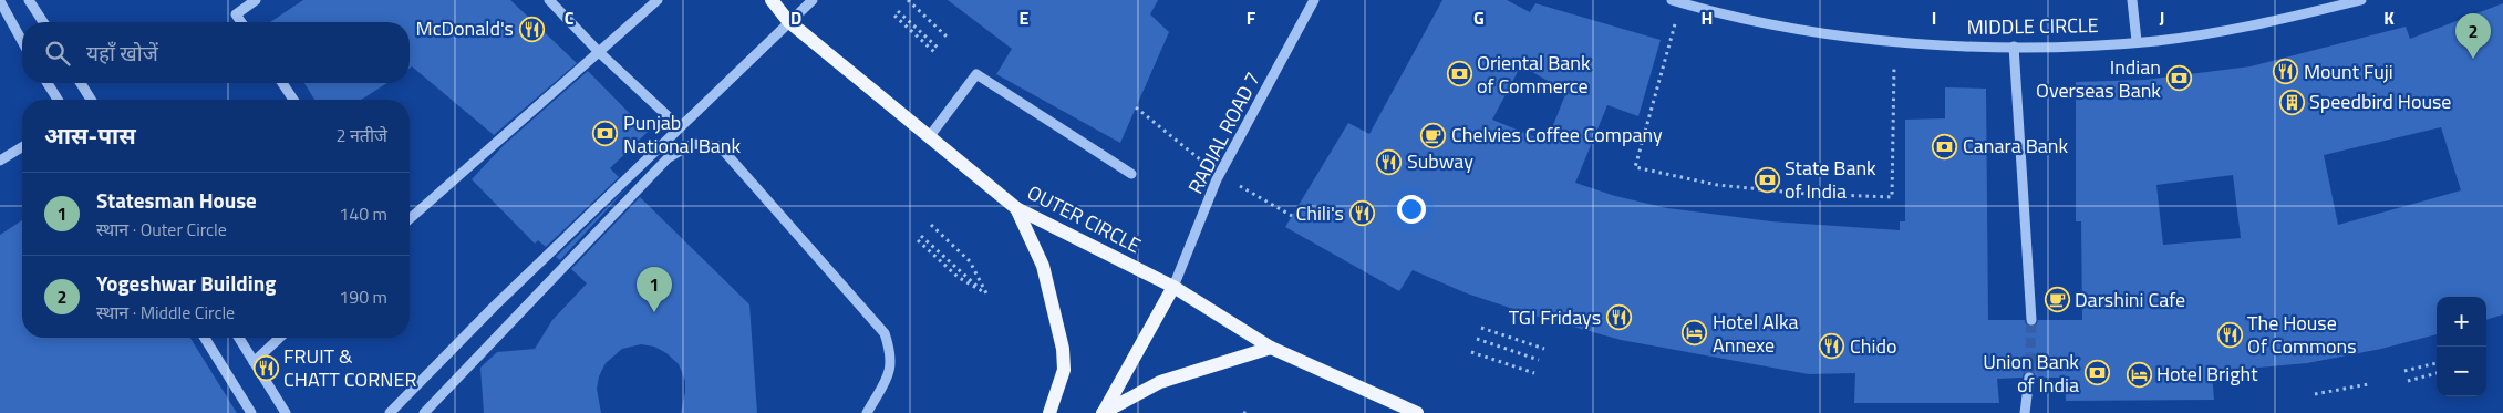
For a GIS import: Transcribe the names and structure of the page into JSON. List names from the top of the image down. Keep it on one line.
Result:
{"streets":{"main road":["OUTER CIRCLE"],"street":["MIDDLE CIRCLE","RADIAL ROAD 7"]},"crossings":[["RADIAL ROAD 7","OUTER CIRCLE"]],"places":{"restaurant":["McDonald's","Mount Fuji","Subway","Chili's","TGI Fridays","The House Of Commons","Chido","FRUIT & CHATT CORNER"],"bank":["Oriental Bank of Commerce","Indian Overseas Bank","Punjab National Bank","Canara Bank","State Bank of India","Union Bank of India"],"building":["Speedbird House"],"cafe":["Chelvies Coffee Company","Darshini Cafe"],"hotel":["Hotel Alka Annexe","Hotel Bright"]},"page":{"pins":["2","1"],"search":"यहाँ खोजें","heading":["आस-पास","2 नतीजे"],"list":[{"mark":"1","name":"Statesman House","note":"स्थान · Outer Circle","value":"140 m"},{"mark":"2","name":"Yogeshwar Building","note":"स्थान · Middle Circle","value":"190 m"}],"map_buttons":["+","−"]},"grid":{"columns":["C","D","E","F","G","H","I","J","K"]}}
